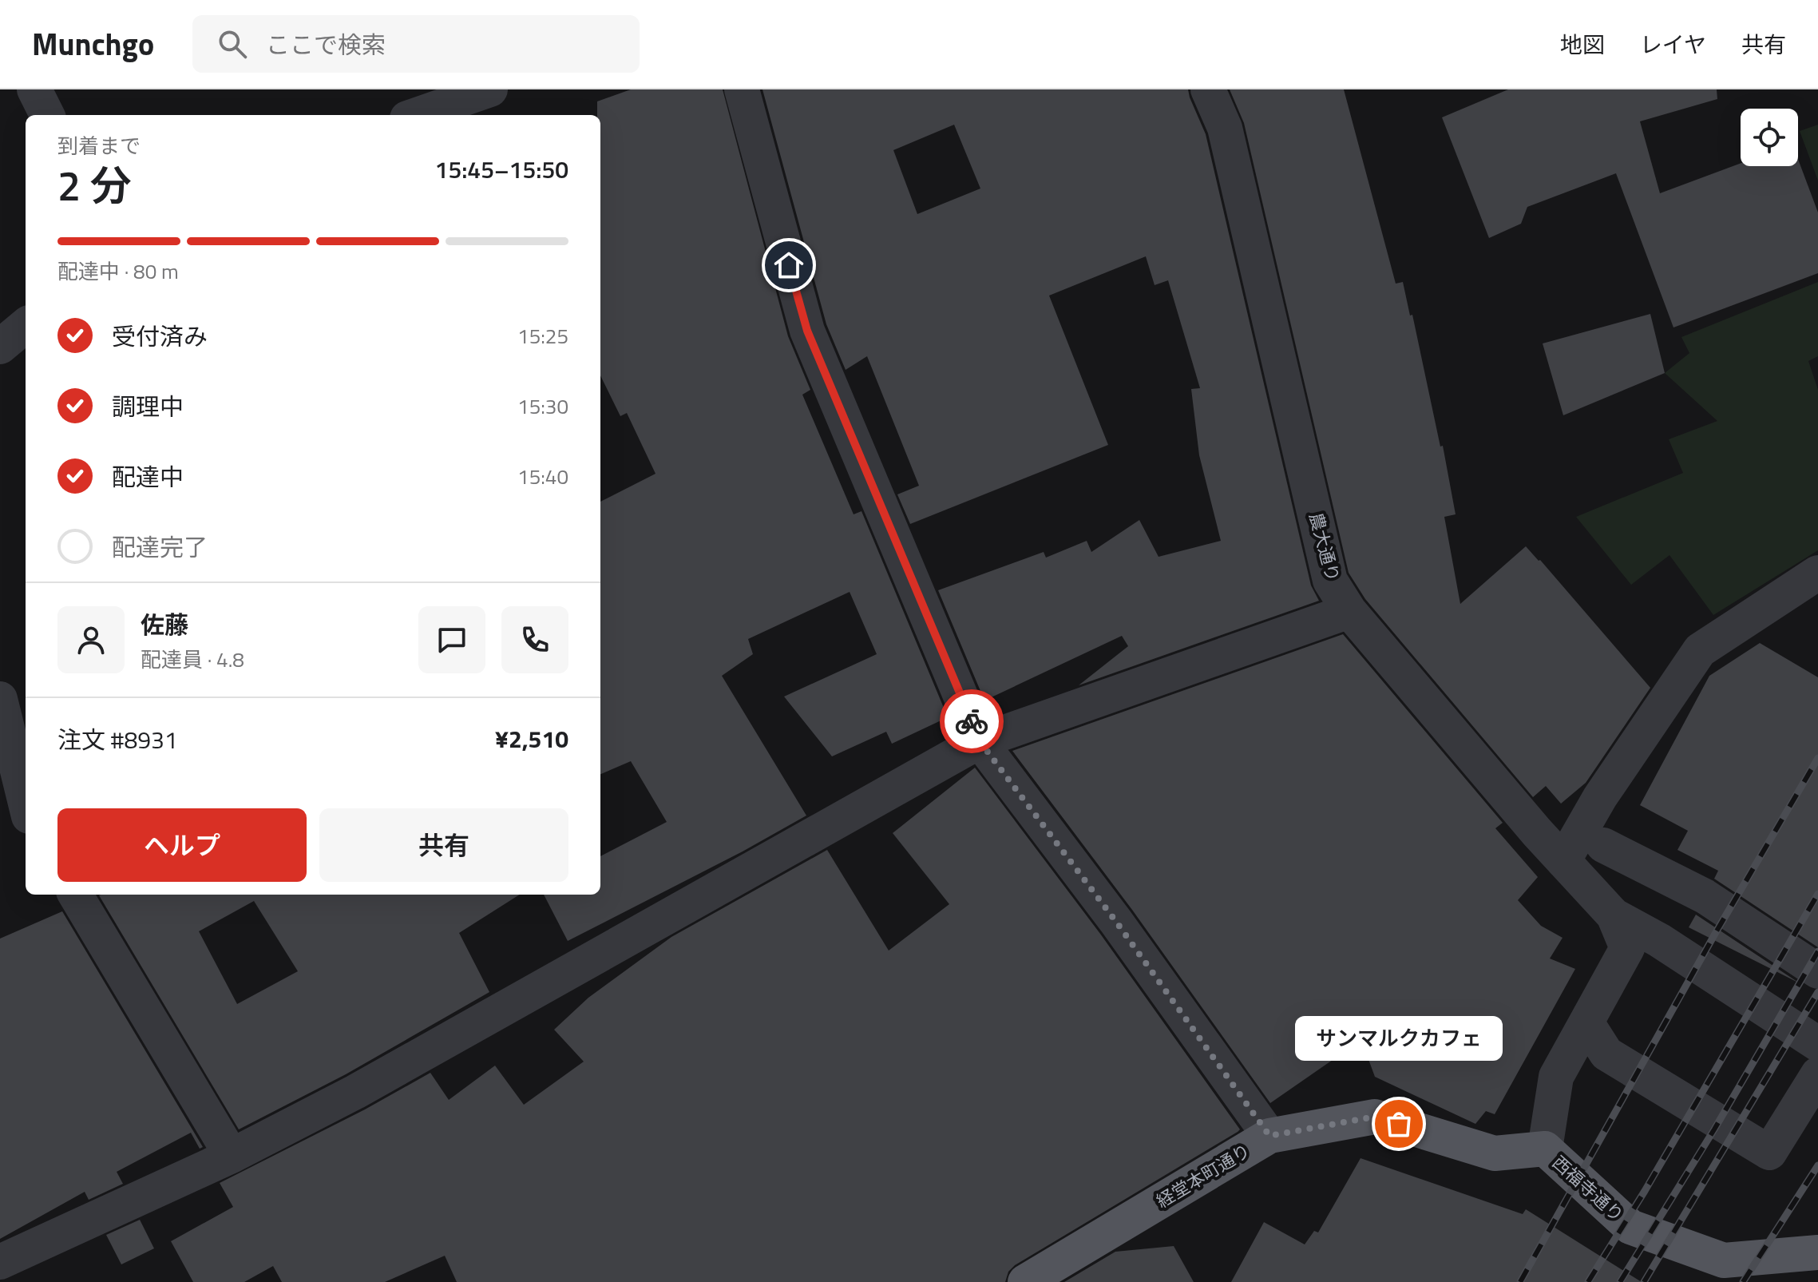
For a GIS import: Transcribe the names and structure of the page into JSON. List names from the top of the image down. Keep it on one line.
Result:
{"streets":{"main road":["経堂本町通り","西福寺通り"],"street":["農大通り"]},"crossings":[["経堂本町通り","西福寺通り"]],"places":["サンマルクカフェ"],"page":{"header":"Munchgo","search":"ここで検索","nav":["地図","レイヤ","共有"],"heading":["2 分","到着まで","15:45–15:50"],"panel":["佐藤","配達員 · 4.8","注文 #8931","¥2,510"],"bar":"配達中 · 80 m","list":[["受付済み","15:25"],["調理中","15:30"],["配達中","15:40"],"配達完了"],"buttons":["ヘルプ","共有"],"bubble":"サンマルクカフェ"}}
